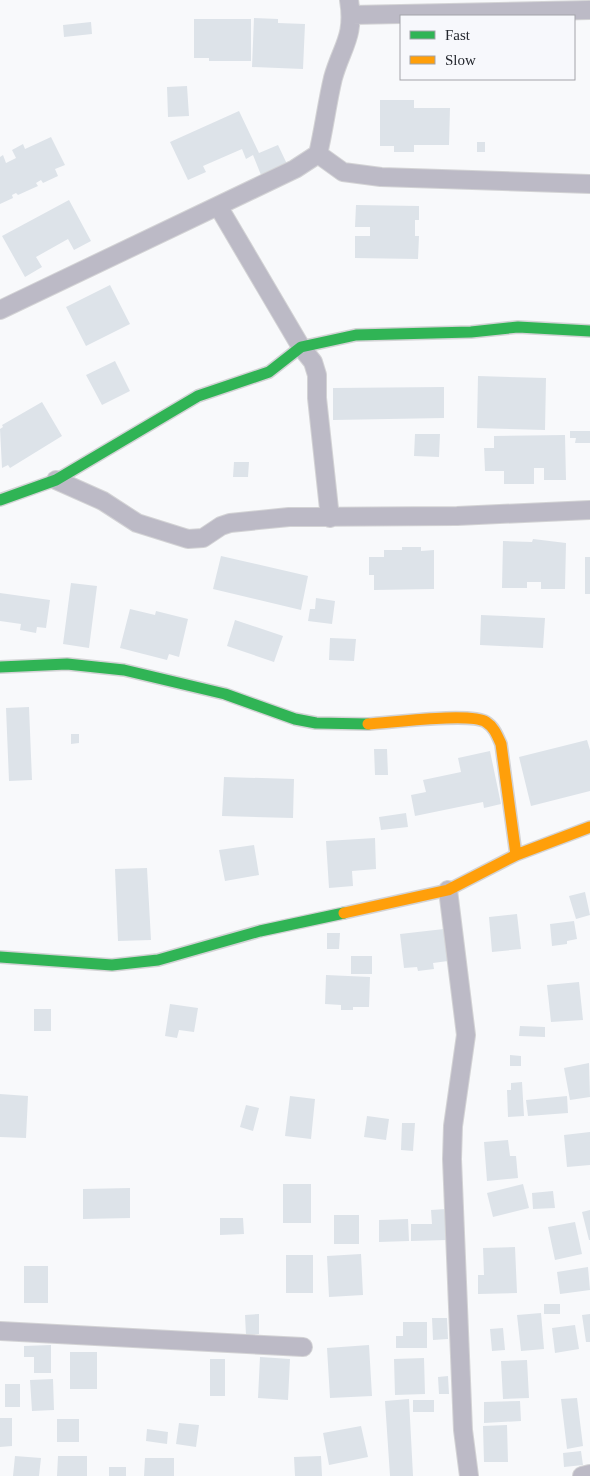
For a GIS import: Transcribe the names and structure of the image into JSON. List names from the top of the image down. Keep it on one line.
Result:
{"legend":["Fast","Slow"]}
